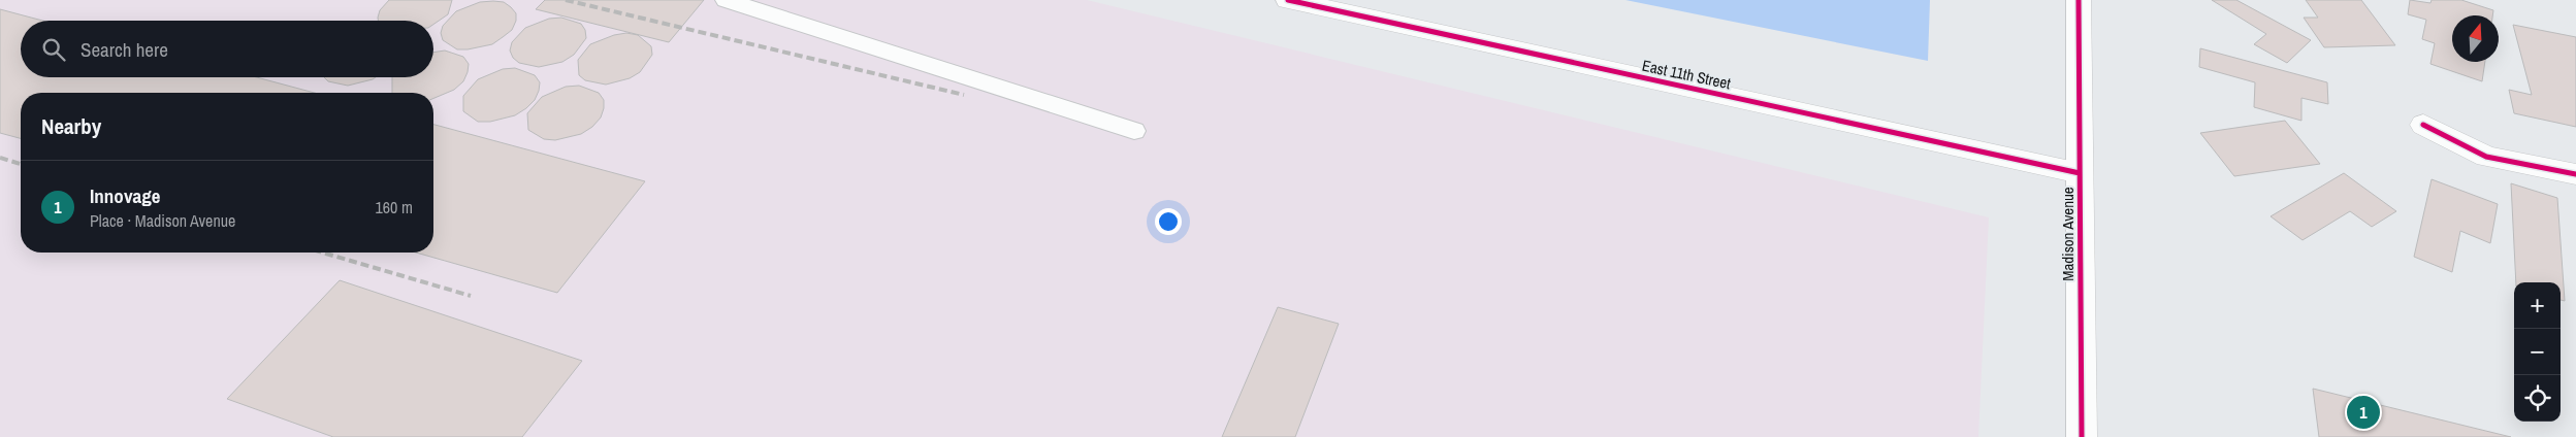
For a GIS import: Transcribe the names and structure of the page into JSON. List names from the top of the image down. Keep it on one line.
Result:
{"streets":{"street":["East 11th Street","Madison Avenue"]},"crossings":[["East 11th Street","Madison Avenue"]],"north":"top","page":{"search":"Search here","heading":"Nearby","list":[{"mark":"1","name":"Innovage","note":"Place · Madison Avenue","value":"160 m"}],"map_buttons":["+","−"],"pins":"1"}}
